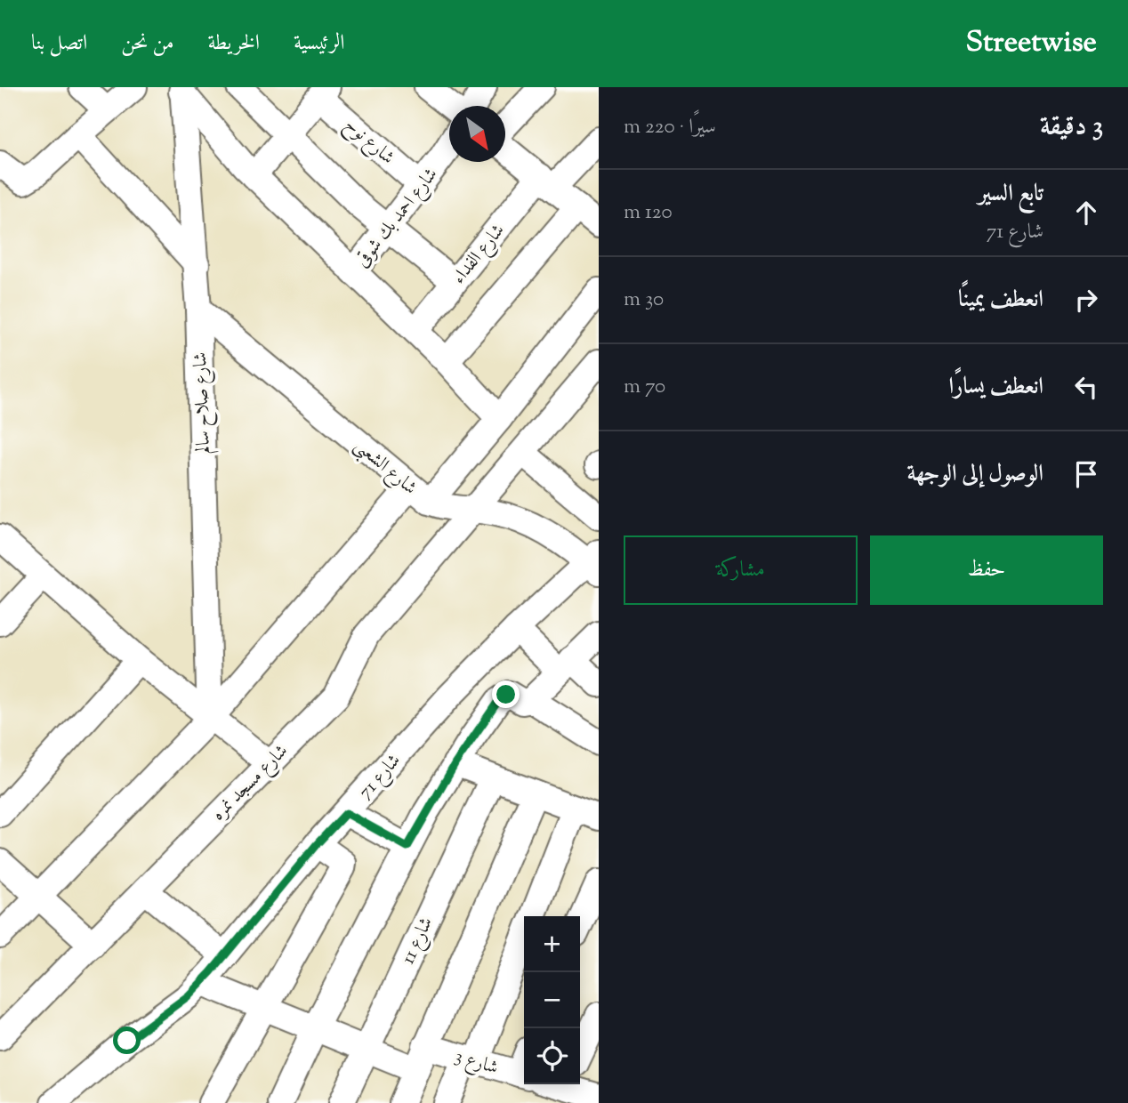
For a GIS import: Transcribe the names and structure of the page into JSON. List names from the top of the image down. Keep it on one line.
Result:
{"streets":{"street":["شارع نوح","شارع احمد بك شوقى","شارع الفداء","شارع صلاح سالم","شارع الشعبى","شارع 71","شارع مسجد نمره","شارع 11","شارع 3"]},"crossings":[["شارع نوح","شارع احمد بك شوقى"],["شارع صلاح سالم","شارع الشعبى"],["شارع الشعبى","شارع 71"],["شارع الشعبى","شارع مسجد نمره"]],"north":"bottom right","page":{"header":"Streetwise","nav":["الرئيسية","الخريطة","من نحن","اتصل بنا"],"heading":["3 دقيقة","سيرًا · 220 m"],"list":[["تابع السير","شارع 71","120 m"],["انعطف يمينًا","30 m"],["انعطف يسارًا","70 m"],"الوصول إلى الوجهة"],"buttons":["حفظ","مشاركة"],"map_buttons":["+","−"]}}
